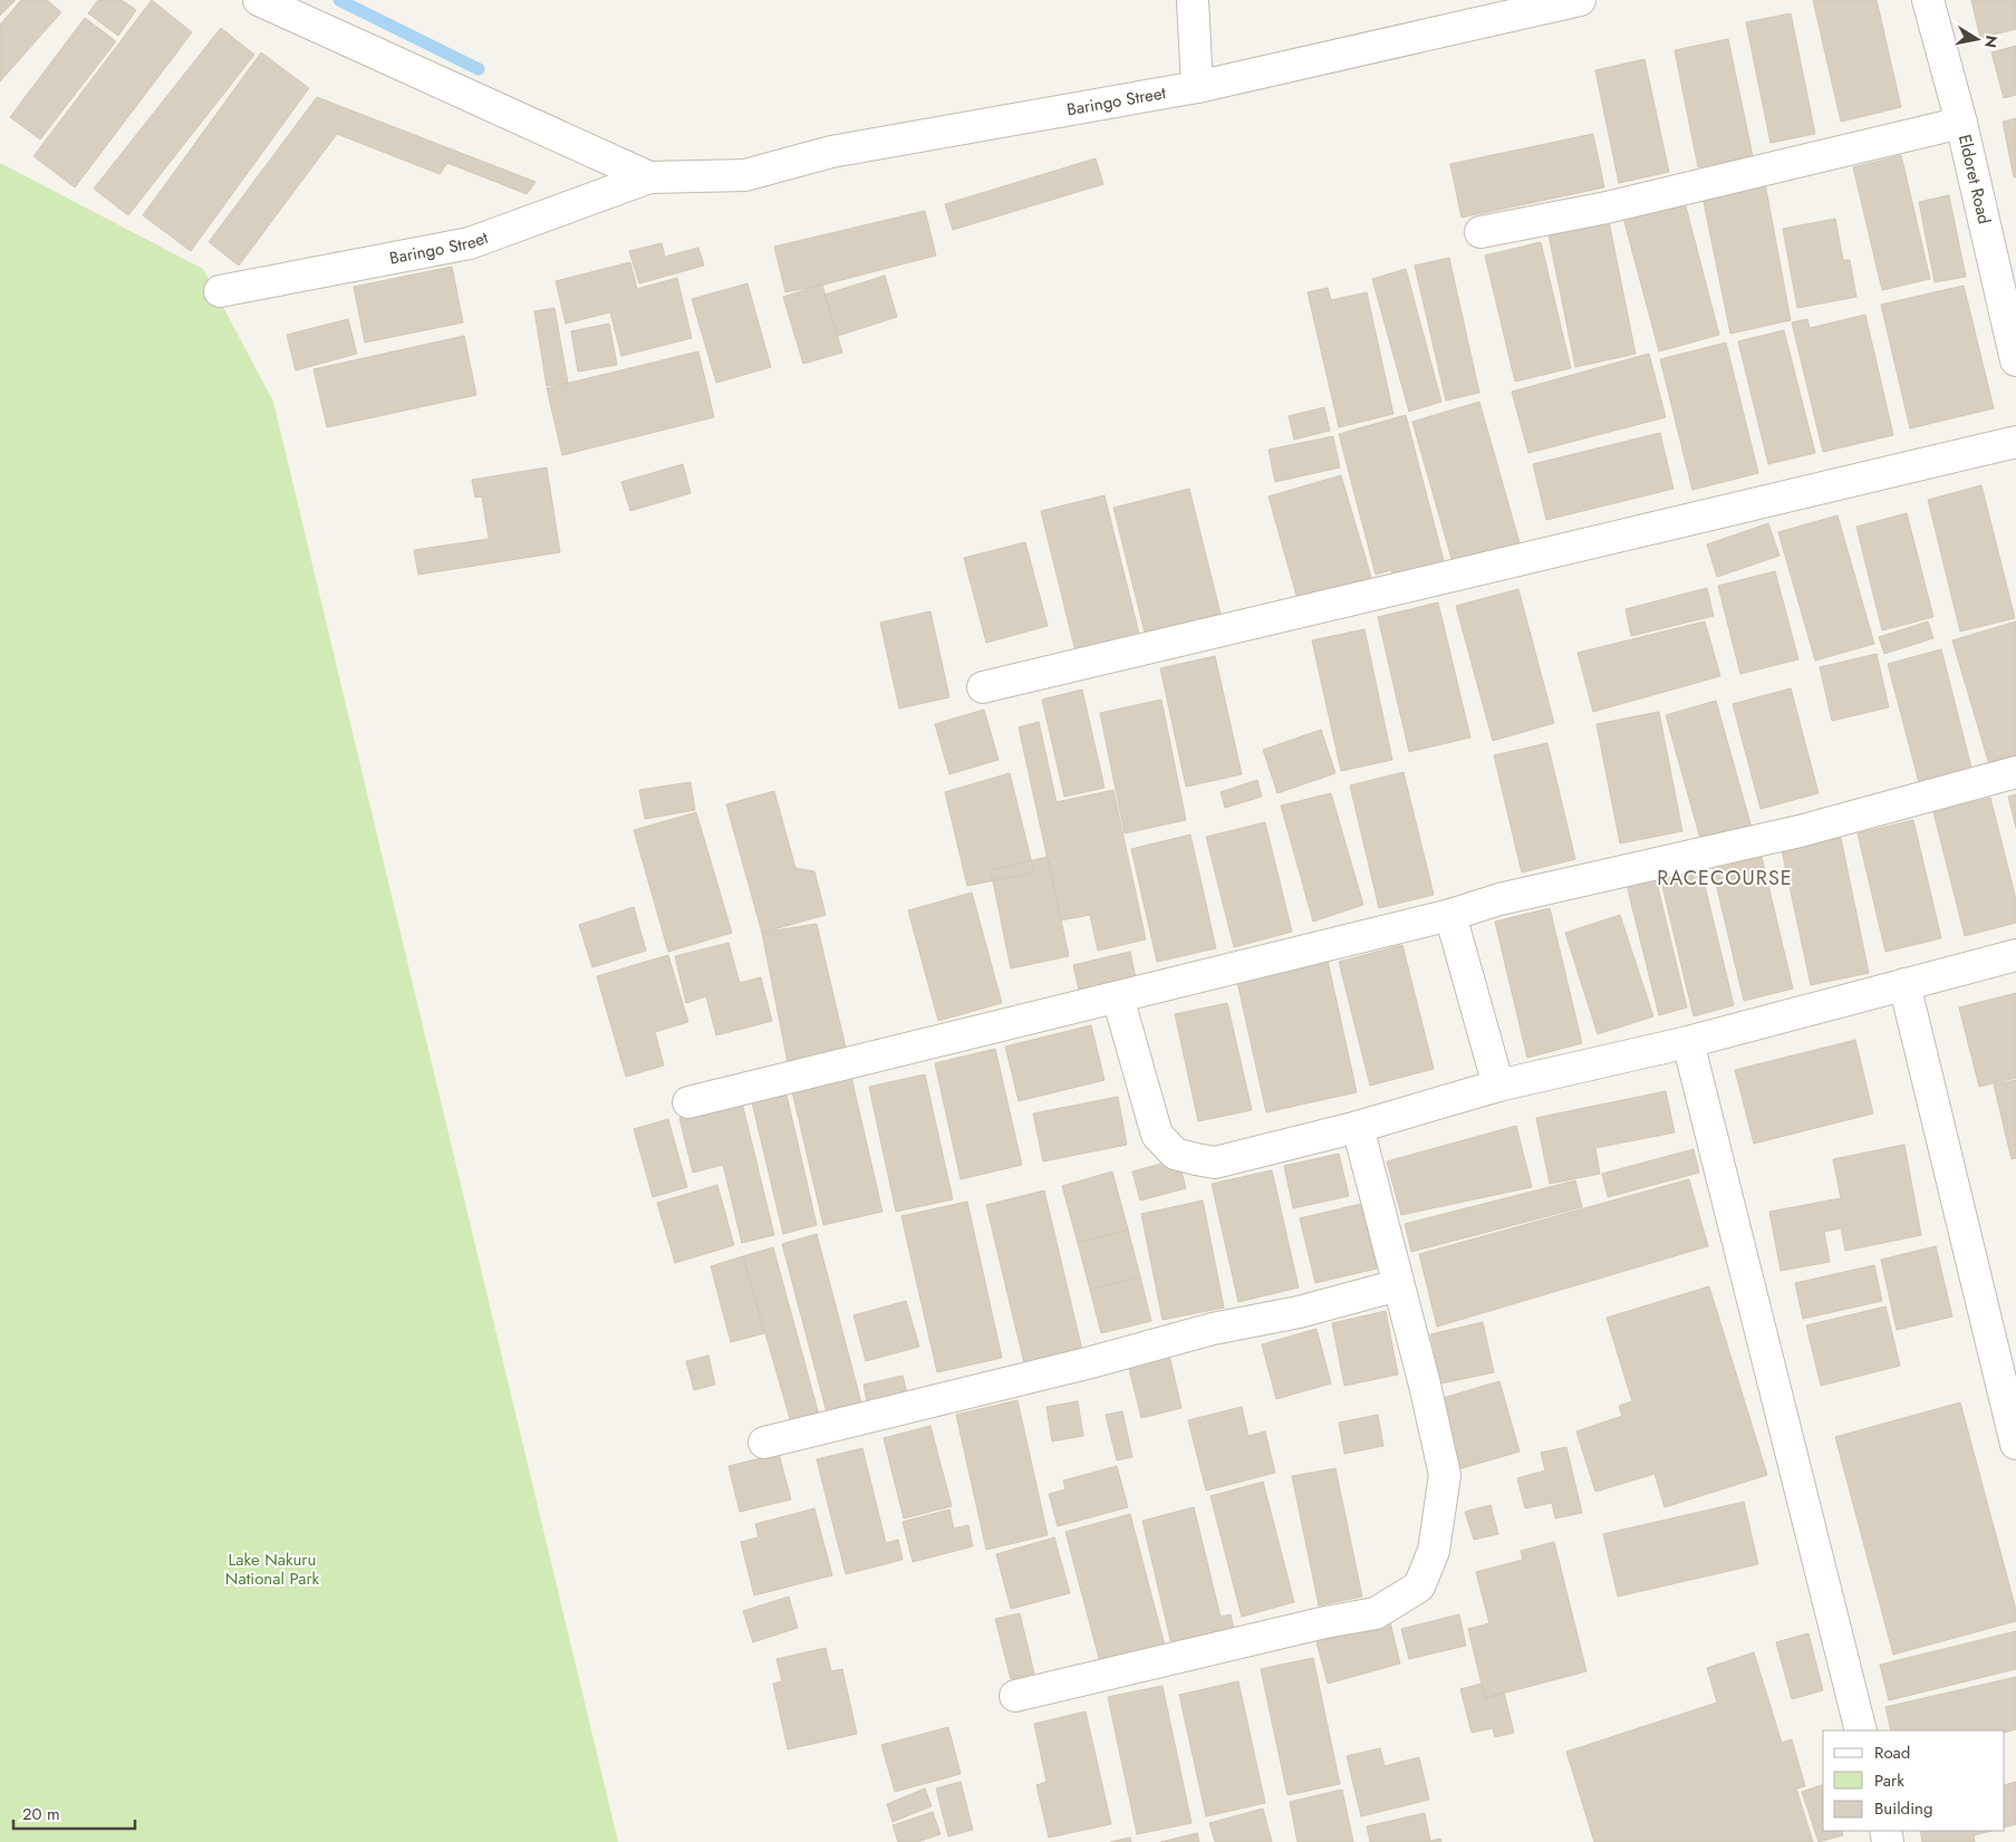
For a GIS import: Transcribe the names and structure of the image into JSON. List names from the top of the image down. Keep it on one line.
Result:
{"streets":{"street":["Baringo Street","Eldoret Road"]},"districts":["RACECOURSE"],"parks":["Lake Nakuru National Park"],"legend":["Road","Park","Building"],"scale_bar":"20 m","north":"right"}
